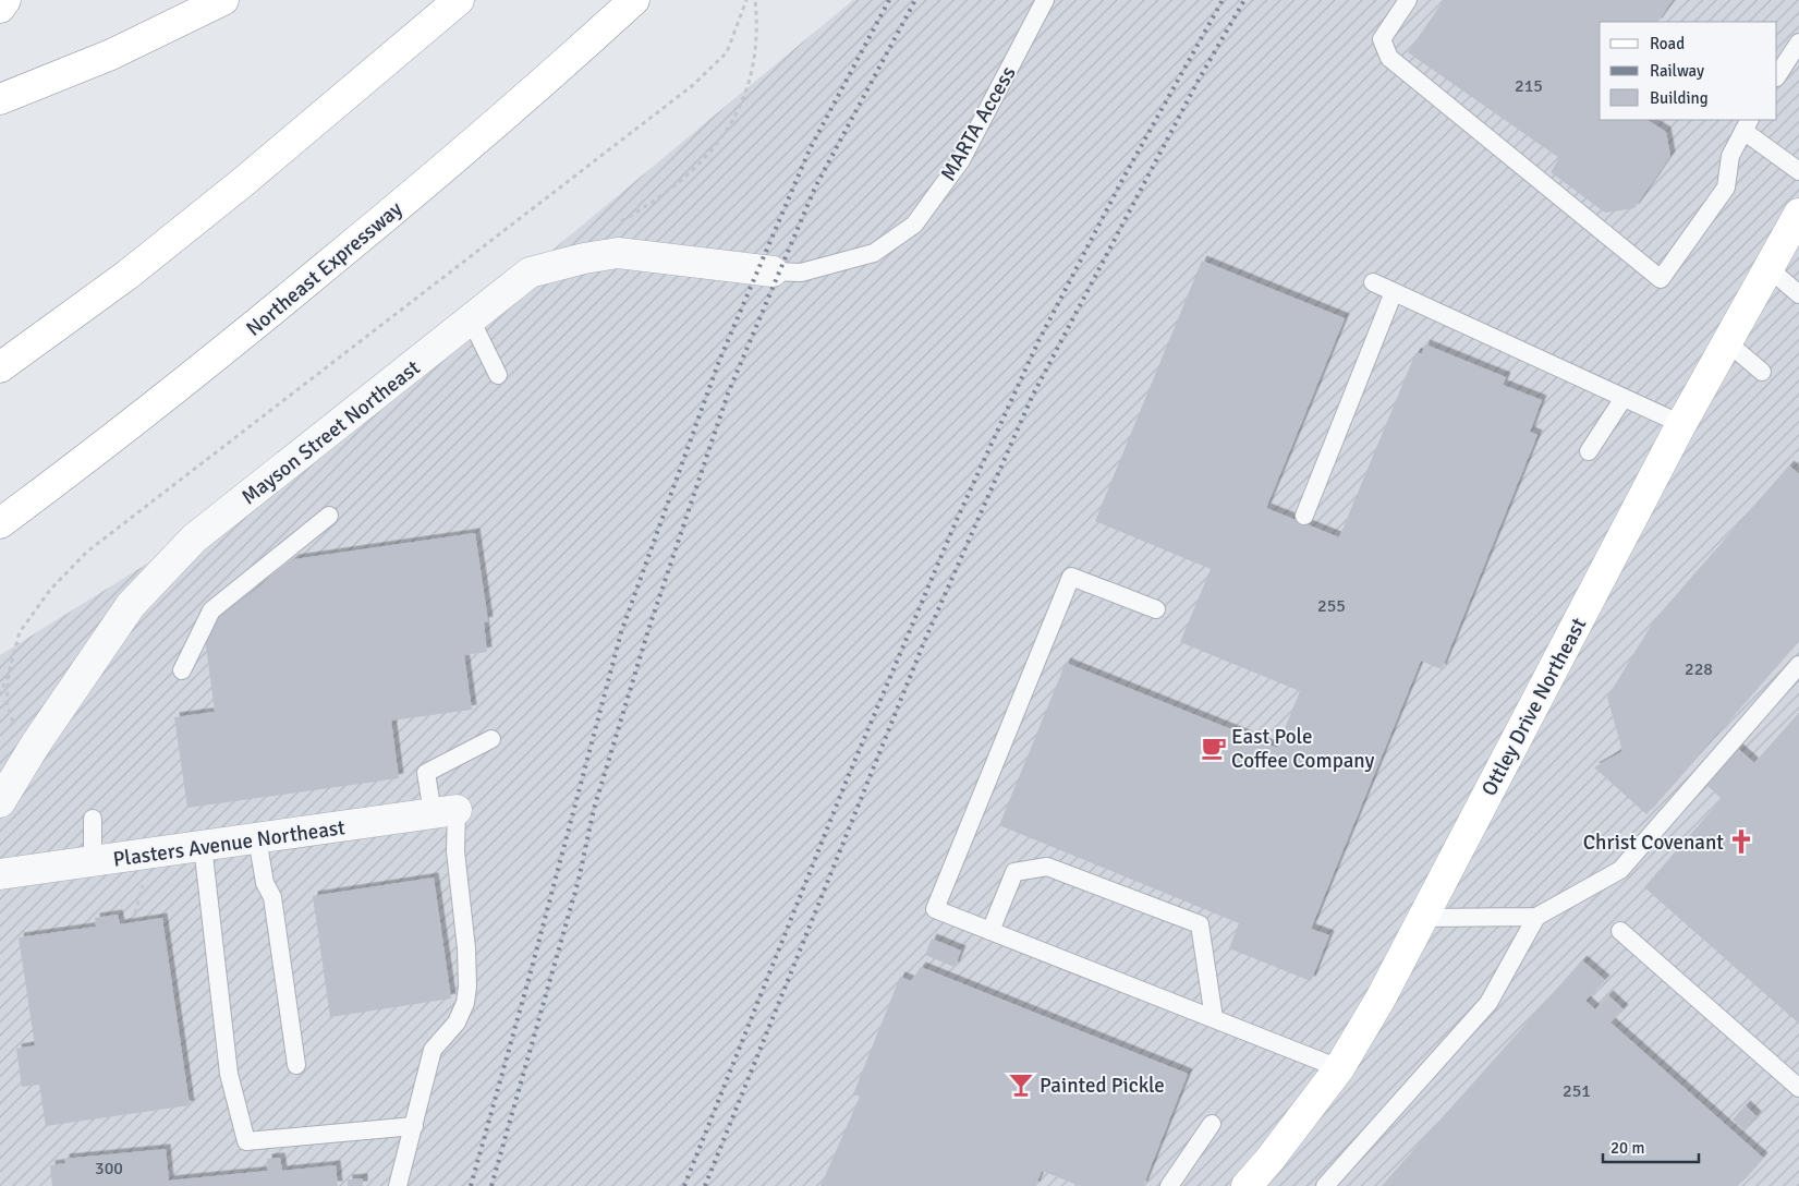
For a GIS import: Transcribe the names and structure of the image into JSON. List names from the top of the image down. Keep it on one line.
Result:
{"streets":{"main road":["Northeast Expressway","Ottley Drive Northeast"],"street":["Mayson Street Northeast","Plasters Avenue Northeast"],"lane":["MARTA Access"]},"crossings":[["MARTA Access","Mayson Street Northeast"]],"places":{"cafe":["East Pole Coffee Company"],"church":["Christ Covenant"],"bar":["Painted Pickle"]},"house_numbers":["215","255","228","251","300"],"legend":["Road","Railway","Building"],"scale_bar":"20 m"}
